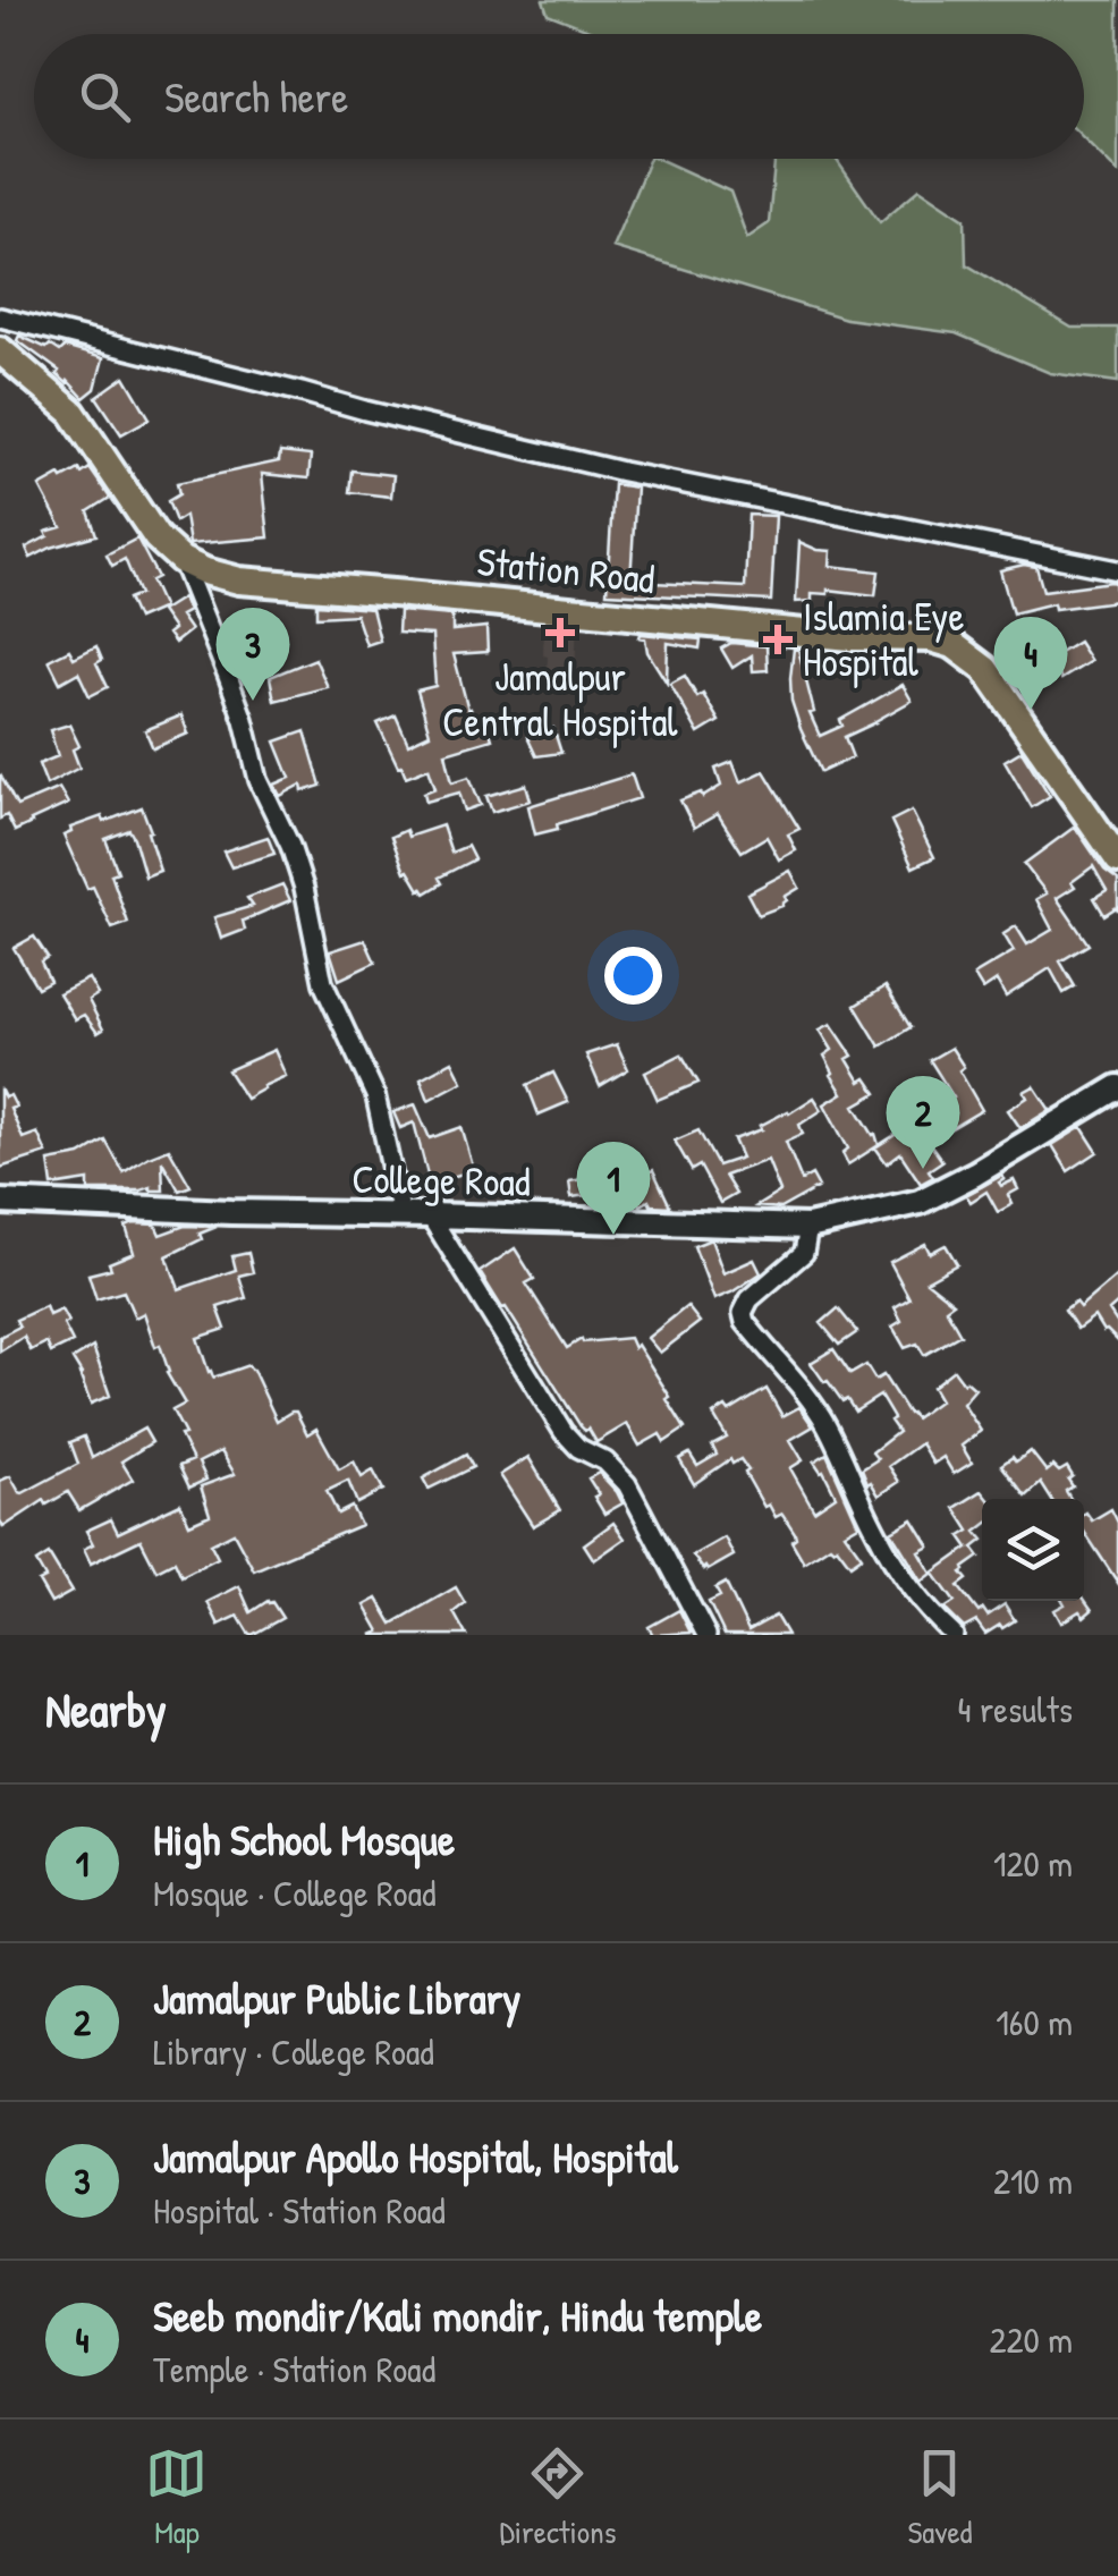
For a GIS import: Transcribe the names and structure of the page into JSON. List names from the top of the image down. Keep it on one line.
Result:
{"streets":{"main road":["Station Road","College Road"]},"places":{"health":["Jamalpur Central Hospital","Islamia Eye Hospital"]},"page":{"search":"Search here","pins":["3","4","2","1"],"heading":["Nearby","4 results"],"list":[{"mark":"1","name":"High School Mosque","note":"Mosque · College Road","value":"120 m"},{"mark":"2","name":"Jamalpur Public Library","note":"Library · College Road","value":"160 m"},{"mark":"3","name":"Jamalpur Apollo Hospital, Hospital","note":"Hospital · Station Road","value":"210 m"},{"mark":"4","name":"Seeb mondir/Kali mondir, Hindu temple","note":"Temple · Station Road","value":"220 m"}],"nav":["Map","Directions","Saved"]}}
